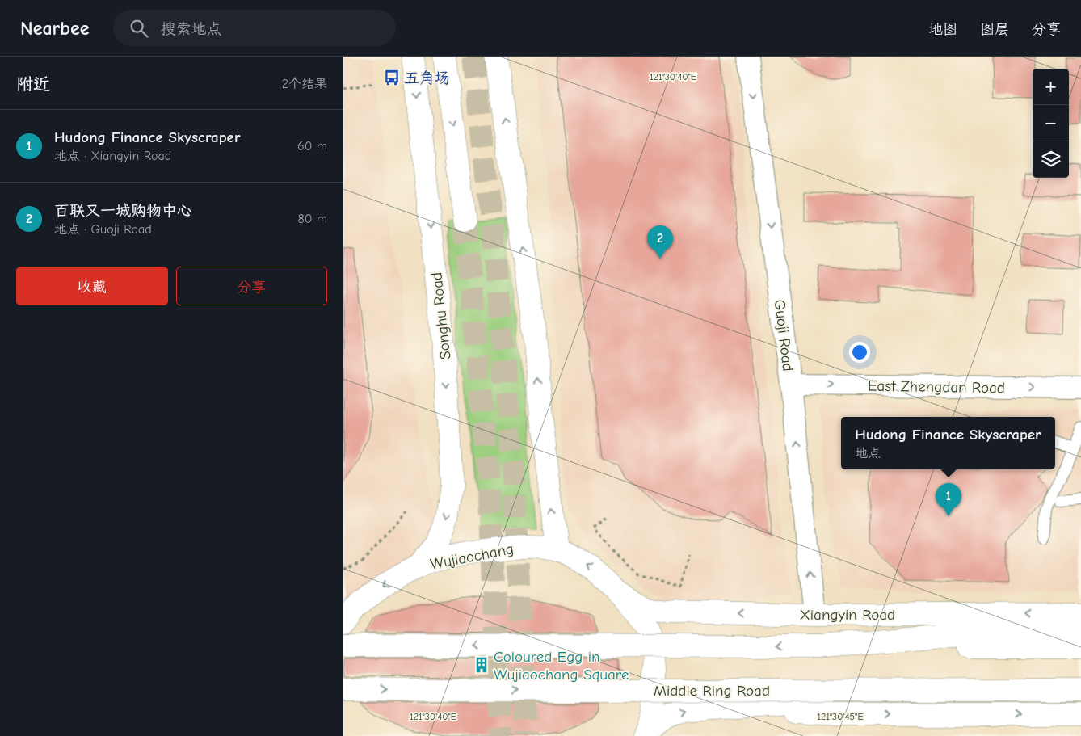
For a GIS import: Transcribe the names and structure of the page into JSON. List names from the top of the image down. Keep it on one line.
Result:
{"streets":{"main road":["Songhu Road","Wujiaochang","Xiangyin Road","Middle Ring Road"],"street":["Guoji Road","East Zhengdan Road"]},"crossings":[["Songhu Road","Wujiaochang"],["Guoji Road","East Zhengdan Road"],["Guoji Road","Xiangyin Road"],["Wujiaochang","Xiangyin Road"]],"one_way":["East Zhengdan Road"],"places":{"bus stop":["五角场"],"building":["Coloured Egg in Wujiaochang Square"]},"page":{"header":"Nearbee","search":"搜索地点","nav":["地图","图层","分享"],"heading":["附近","2个结果"],"map_buttons":["+","−"],"list":[{"mark":"1","name":"Hudong Finance Skyscraper","note":"地点 · Xiangyin Road","value":"60 m"},{"mark":"2","name":"百联又一城购物中心","note":"地点 · Guoji Road","value":"80 m"}],"pins":["2","1"],"buttons":["收藏","分享"],"popup":["Hudong Finance Skyscraper","地点"]},"coordinates":["121°30'40\"E","121°30'45\"E"]}
